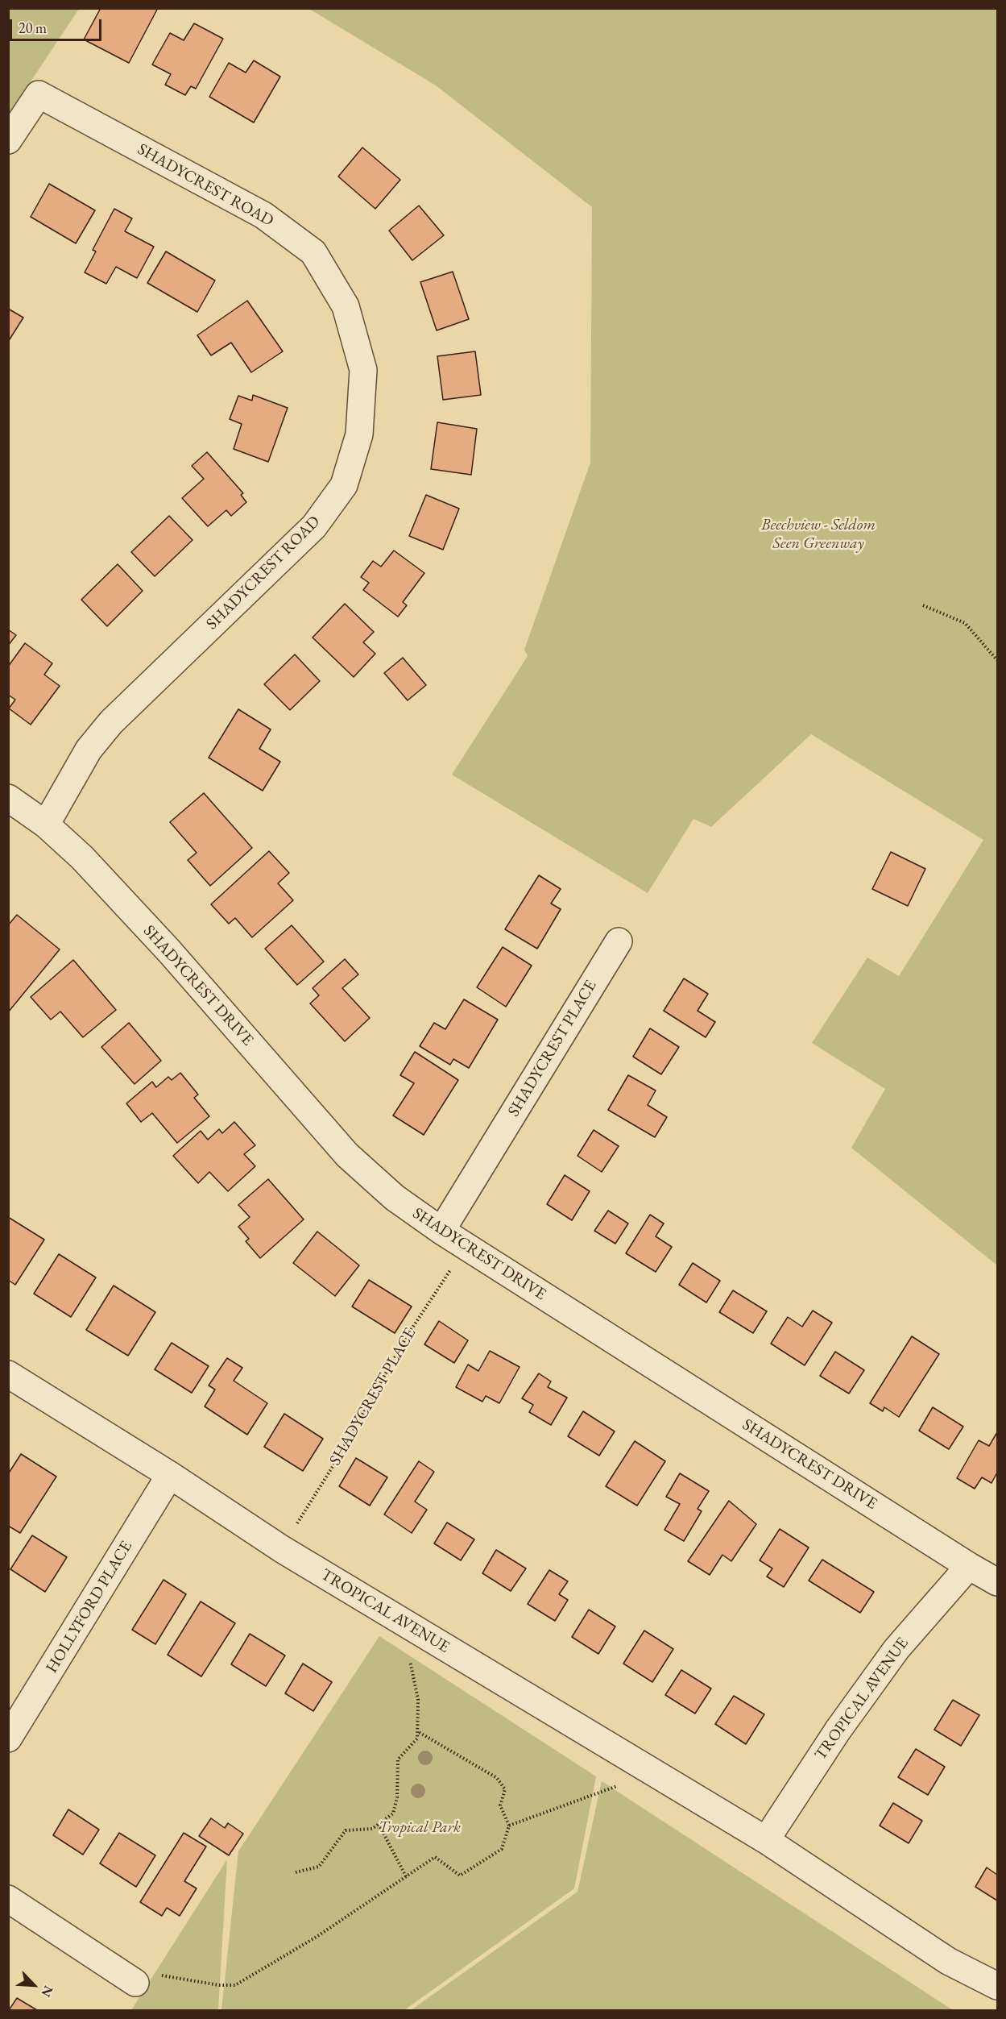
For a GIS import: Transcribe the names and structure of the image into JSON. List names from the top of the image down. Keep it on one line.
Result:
{"streets":{"street":["SHADYCREST ROAD","SHADYCREST DRIVE","SHADYCREST PLACE","HOLLYFORD PLACE","TROPICAL AVENUE"]},"crossings":[["SHADYCREST ROAD","SHADYCREST DRIVE"],["SHADYCREST DRIVE","SHADYCREST PLACE"],["SHADYCREST DRIVE","TROPICAL AVENUE"],["SHADYCREST PLACE","TROPICAL AVENUE"],["HOLLYFORD PLACE","TROPICAL AVENUE"]],"parks":["Beechview - Seldom Seen Greenway","Tropical Park"],"scale_bar":"20 m","north":"bottom right"}
